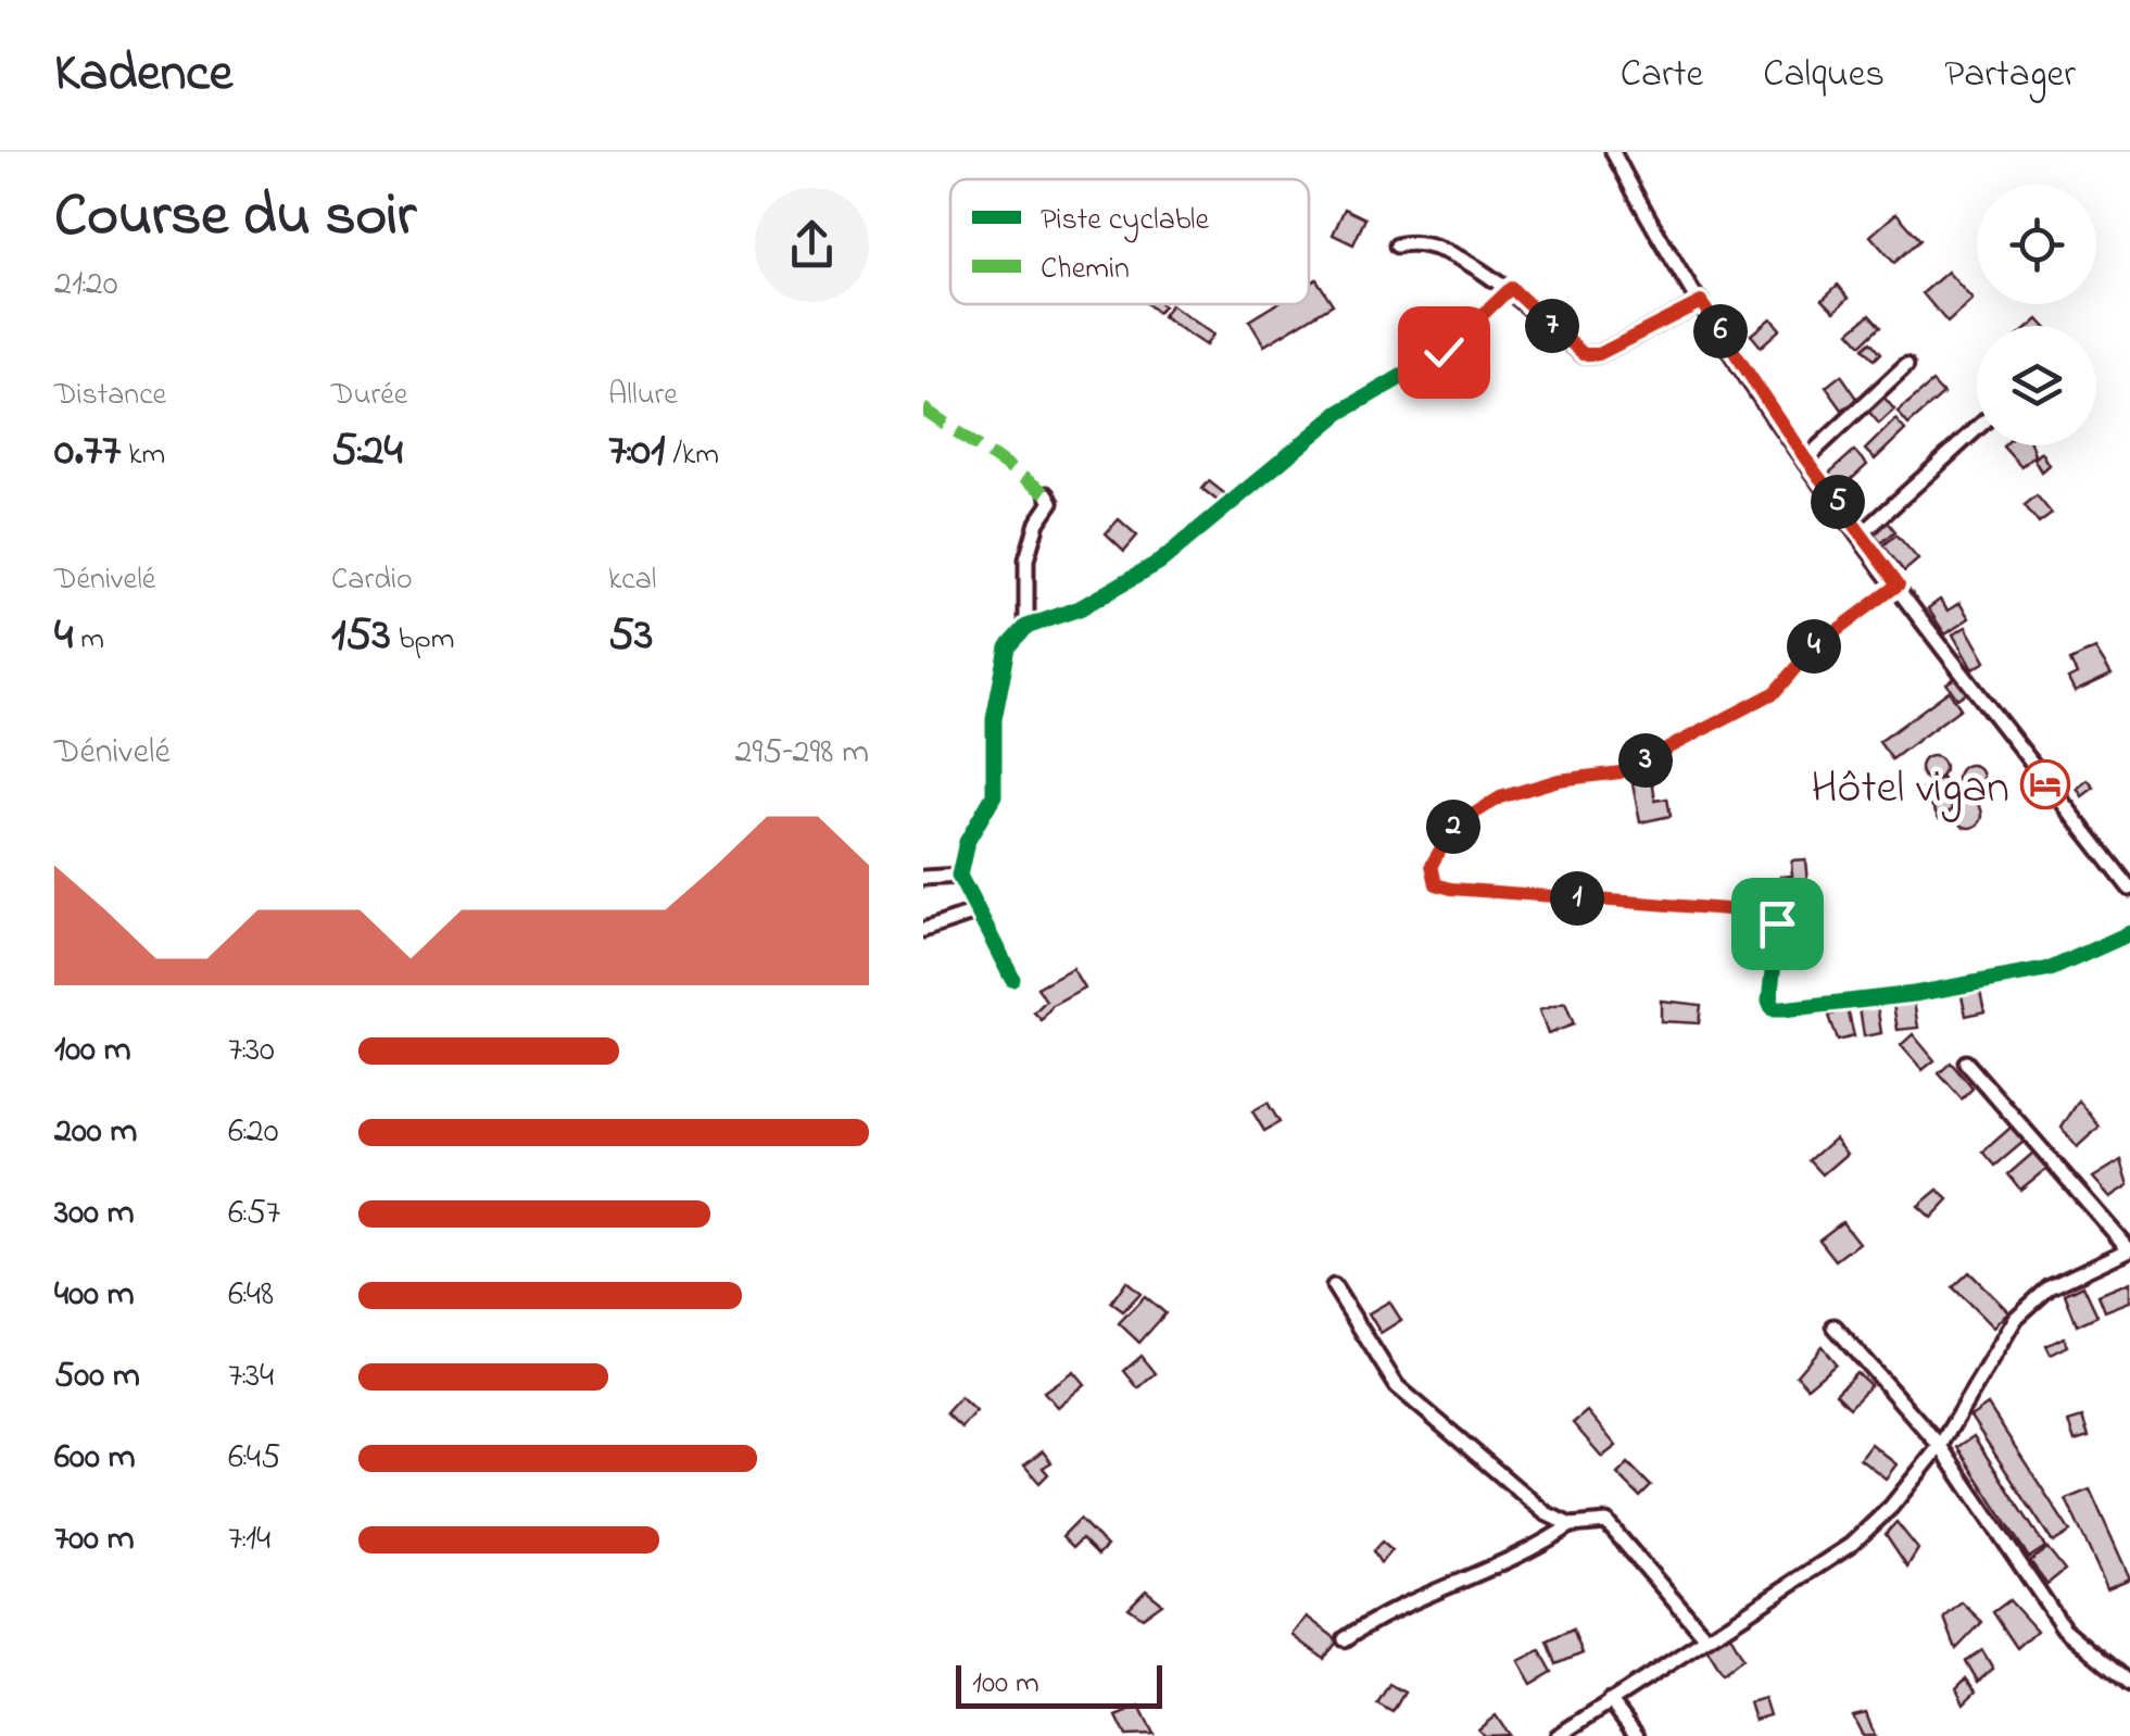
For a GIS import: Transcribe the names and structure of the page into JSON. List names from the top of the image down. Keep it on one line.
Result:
{"places":{"hotel":["Hôtel vigan"]},"legend":["Piste cyclable","Chemin"],"scale_bar":"100 m","page":{"header":"Kadence","nav":["Carte","Calques","Partager"],"heading":["Course du soir","21:20"],"pins":["7","6","5","4","3","2","1"],"stats":[["Distance","0.77 km"],["Durée","5:24"],["Allure","7:01 /km"],["Dénivelé","4 m"],["Cardio","153 bpm"],["kcal","53"]],"chart":["Dénivelé","295–298 m"],"list":[{"name":"100 m","note":"7:30"},{"name":"200 m","note":"6:20"},{"name":"300 m","note":"6:57"},{"name":"400 m","note":"6:48"},{"name":"500 m","note":"7:34"},{"name":"600 m","note":"6:45"},{"name":"700 m","note":"7:14"}],"scale":"100 m"}}
